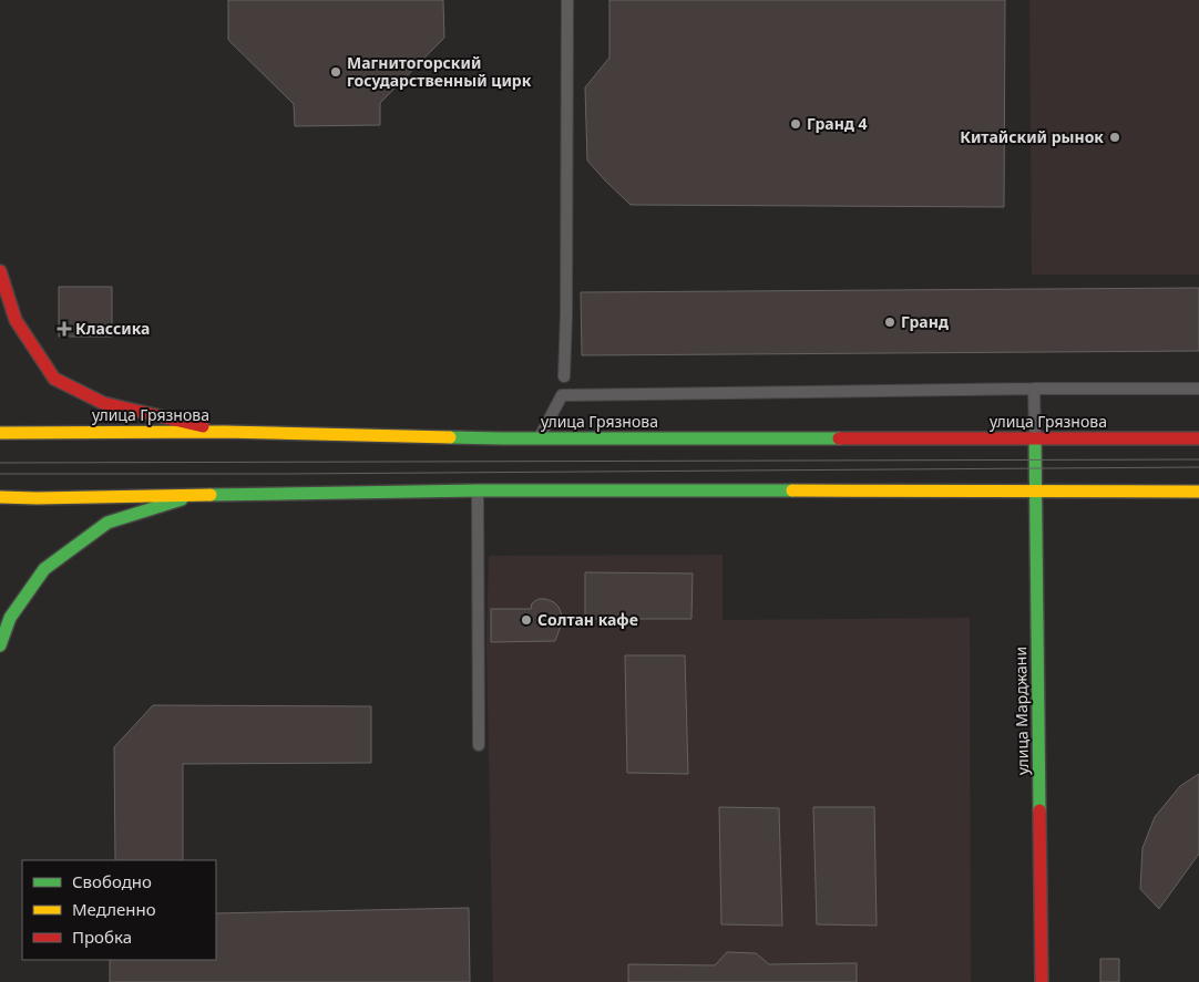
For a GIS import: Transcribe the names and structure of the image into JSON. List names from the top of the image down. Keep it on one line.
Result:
{"streets":{"main road":["улица Грязнова","улица Марджани"]},"crossings":[["улица Грязнова","улица Марджани"]],"places":{"other":["Магнитогорский государственный цирк","Гранд 4","Китайский рынок","Гранд","Солтан кафе"],"health":["Классика"]},"legend":["Свободно","Медленно","Пробка"]}
